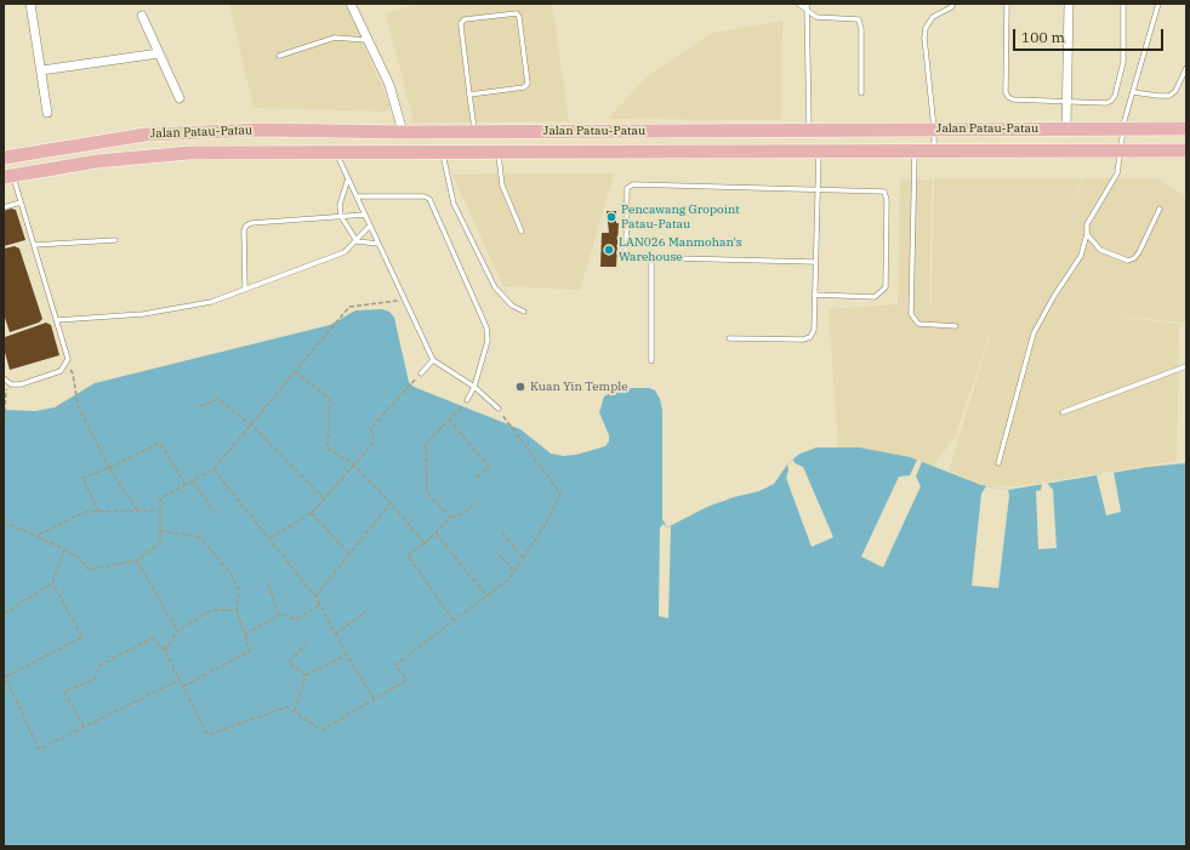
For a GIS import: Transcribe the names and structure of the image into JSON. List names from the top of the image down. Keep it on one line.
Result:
{"streets":{"main road":["Jalan Patau-Patau"]},"places":["Pencawang Gropoint Patau-Patau","LAN026 Manmohan's Warehouse","Kuan Yin Temple"],"scale_bar":"100 m"}
